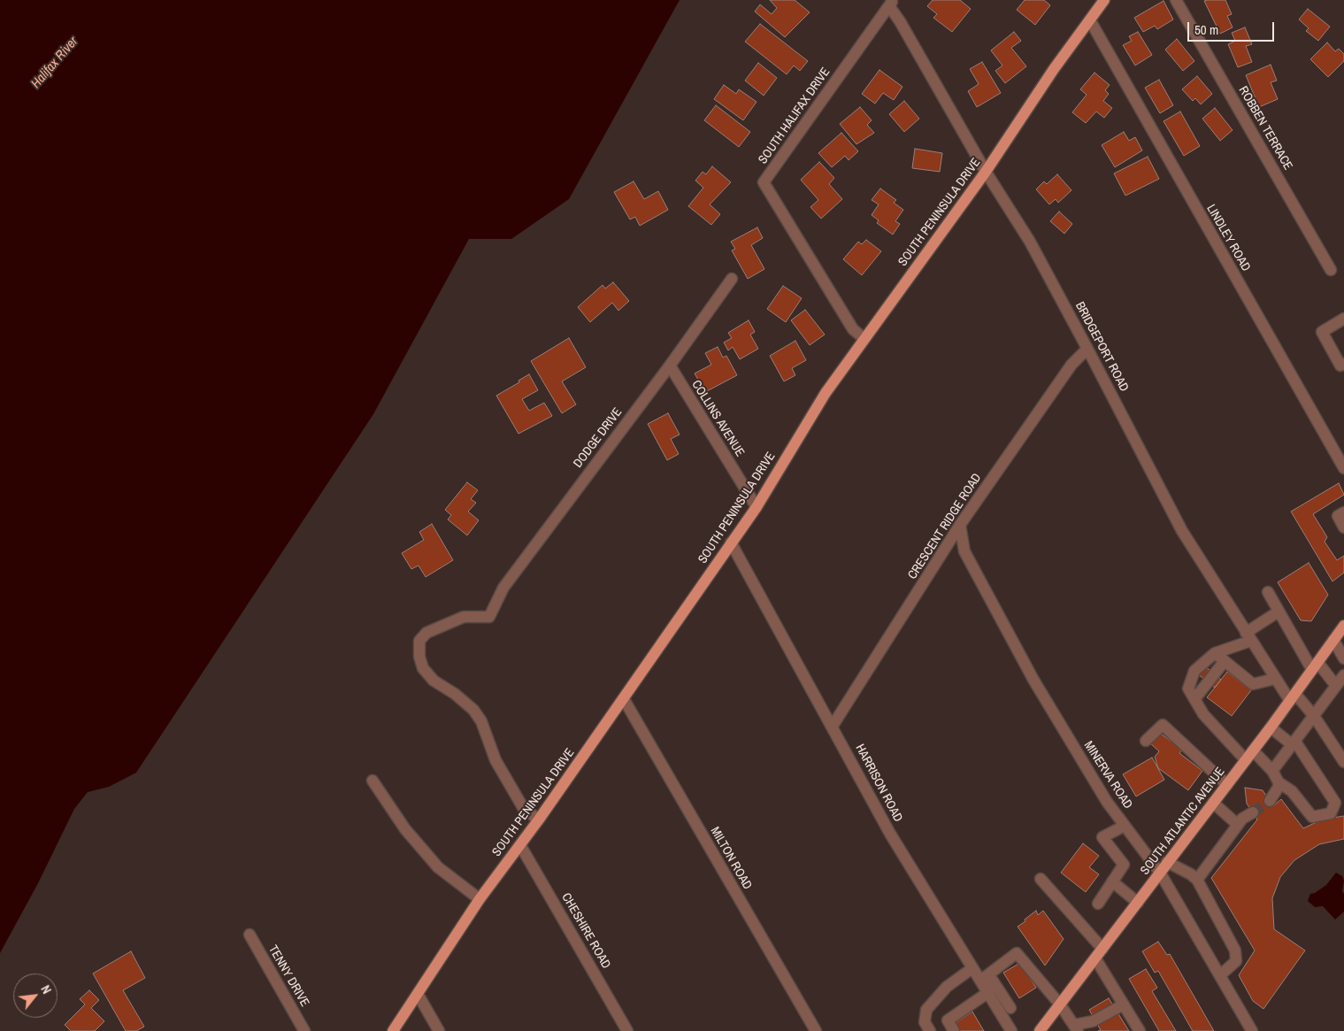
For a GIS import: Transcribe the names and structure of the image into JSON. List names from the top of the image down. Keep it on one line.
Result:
{"streets":{"main road":["SOUTH PENINSULA DRIVE","SOUTH ATLANTIC AVENUE"],"street":["SOUTH HALIFAX DRIVE","ROBBEN TERRACE","LINDLEY ROAD","BRIDGEPORT ROAD","COLLINS AVENUE","DODGE DRIVE","CRESCENT RIDGE ROAD","MINERVA ROAD","HARRISON ROAD","MILTON ROAD","CHESHIRE ROAD","TENNY DRIVE"]},"crossings":[["SOUTH HALIFAX DRIVE","SOUTH PENINSULA DRIVE"],["SOUTH HALIFAX DRIVE","BRIDGEPORT ROAD"],["SOUTH PENINSULA DRIVE","LINDLEY ROAD"],["SOUTH PENINSULA DRIVE","BRIDGEPORT ROAD"],["SOUTH PENINSULA DRIVE","COLLINS AVENUE"],["SOUTH PENINSULA DRIVE","DODGE DRIVE"],["SOUTH PENINSULA DRIVE","HARRISON ROAD"],["SOUTH PENINSULA DRIVE","MILTON ROAD"],["SOUTH PENINSULA DRIVE","CHESHIRE ROAD"],["BRIDGEPORT ROAD","CRESCENT RIDGE ROAD"],["BRIDGEPORT ROAD","SOUTH ATLANTIC AVENUE"],["COLLINS AVENUE","DODGE DRIVE"],["CRESCENT RIDGE ROAD","MINERVA ROAD"],["CRESCENT RIDGE ROAD","HARRISON ROAD"],["MINERVA ROAD","SOUTH ATLANTIC AVENUE"]],"water":["Halifax River"],"scale_bar":"50 m","north":"top right"}
